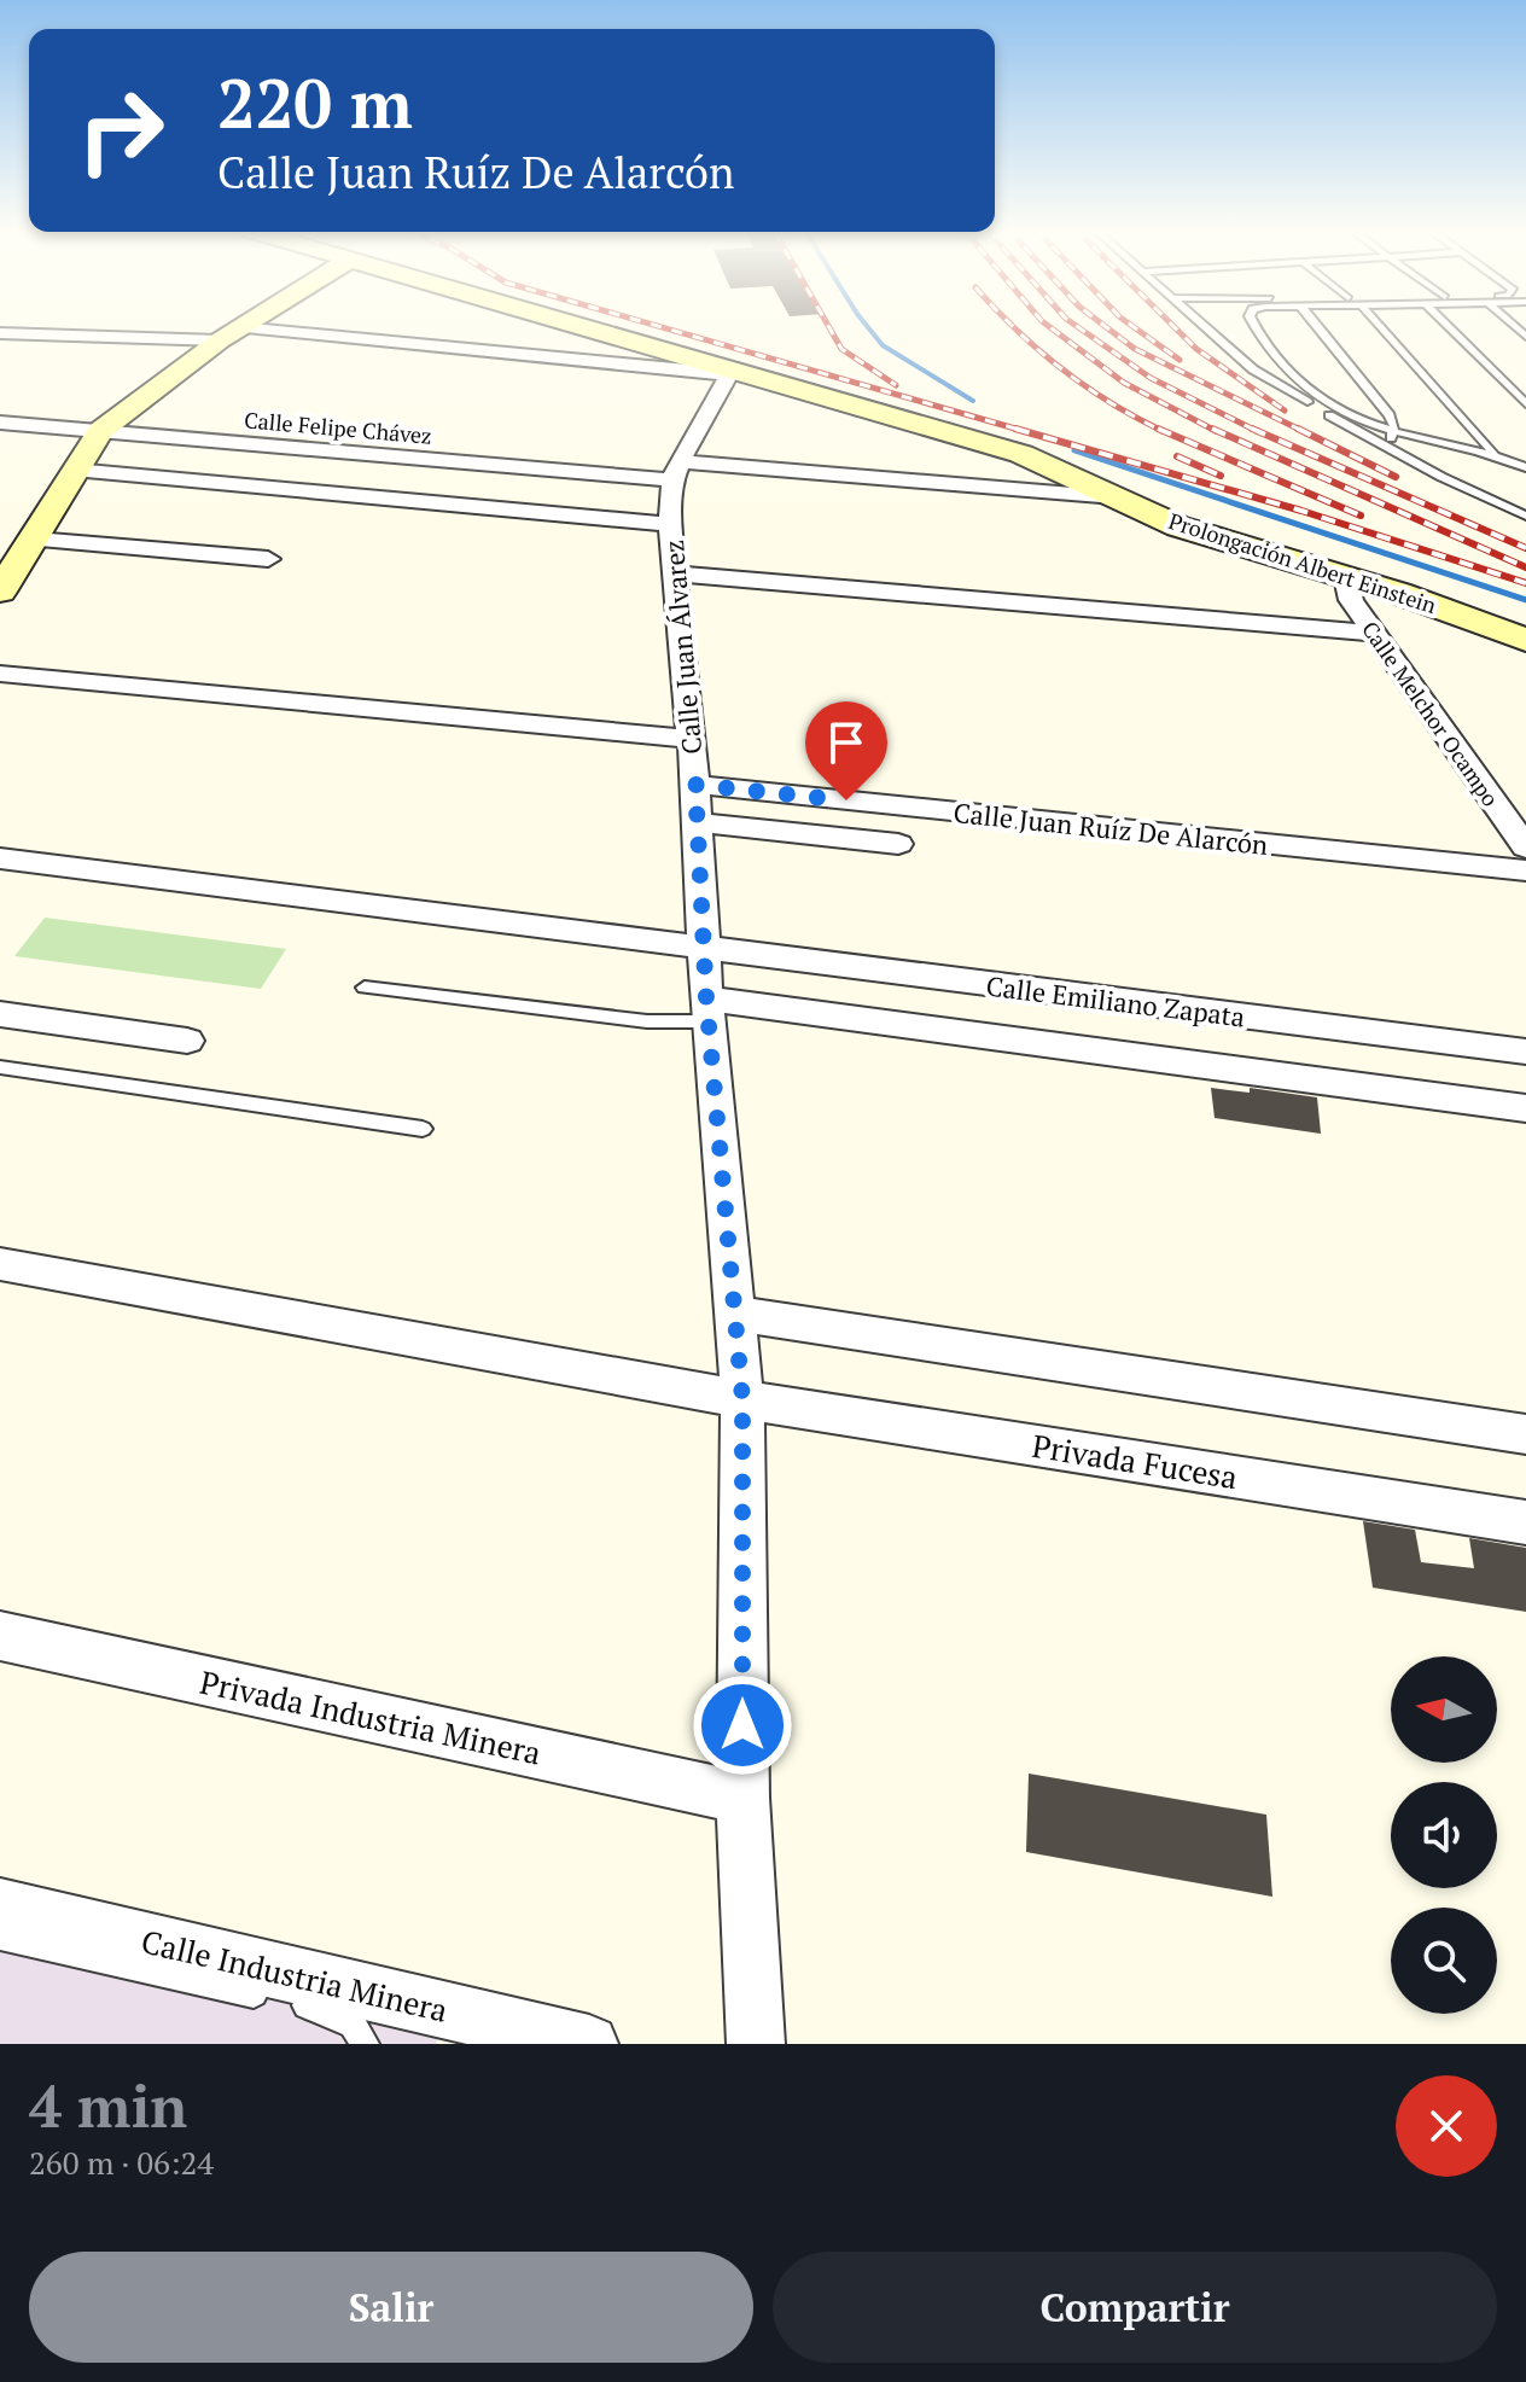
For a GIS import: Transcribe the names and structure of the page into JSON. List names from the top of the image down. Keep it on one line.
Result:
{"streets":{"main road":["Prolongación Albert Einstein"],"street":["Calle Felipe Chávez","Calle Juan Álvarez","Calle Melchor Ocampo","Calle Juan Ruíz De Alarcón","Calle Emiliano Zapata","Privada Fucesa","Privada Industria Minera","Calle Industria Minera"]},"crossings":[["Calle Felipe Chávez","Prolongación Albert Einstein"],["Calle Felipe Chávez","Calle Juan Álvarez"],["Prolongación Albert Einstein","Calle Juan Álvarez"],["Prolongación Albert Einstein","Calle Melchor Ocampo"],["Calle Juan Álvarez","Calle Juan Ruíz De Alarcón"],["Calle Juan Álvarez","Calle Emiliano Zapata"],["Calle Juan Álvarez","Privada Fucesa"],["Calle Juan Álvarez","Privada Industria Minera"]],"north":"left","page":{"turn":["220 m","Calle Juan Ruíz De Alarcón"],"heading":["4 min","260 m · 06:24"],"buttons":["Salir","Compartir"]}}
